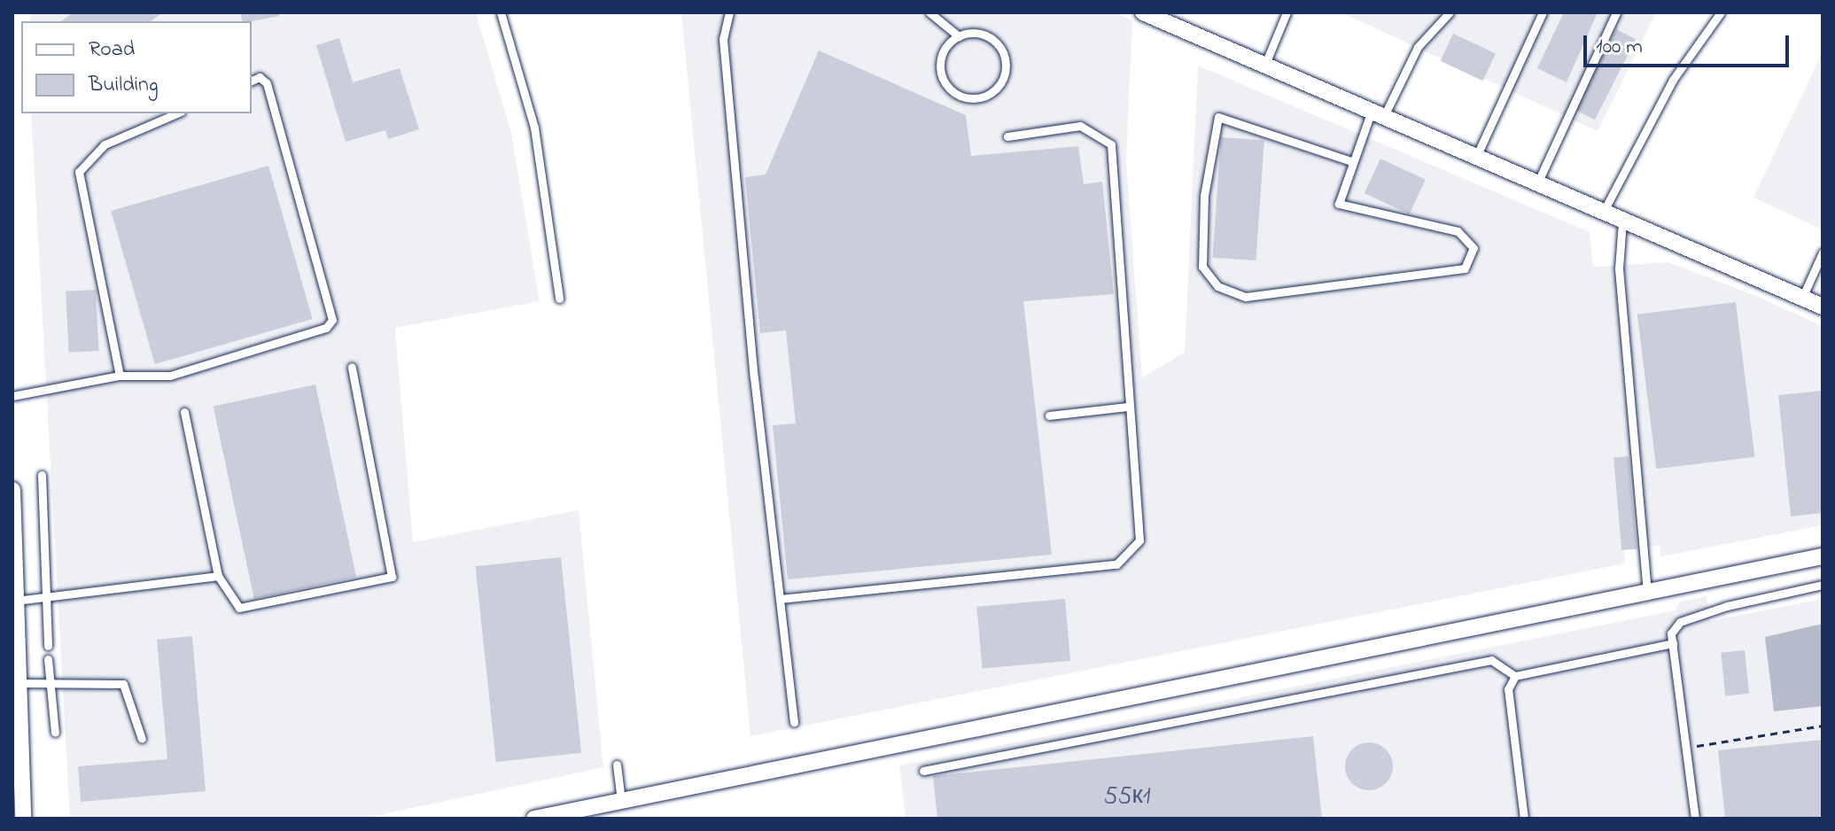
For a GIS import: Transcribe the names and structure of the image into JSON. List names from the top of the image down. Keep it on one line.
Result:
{"house_numbers":["55к1"],"legend":["Road","Building"],"scale_bar":"100 m"}
